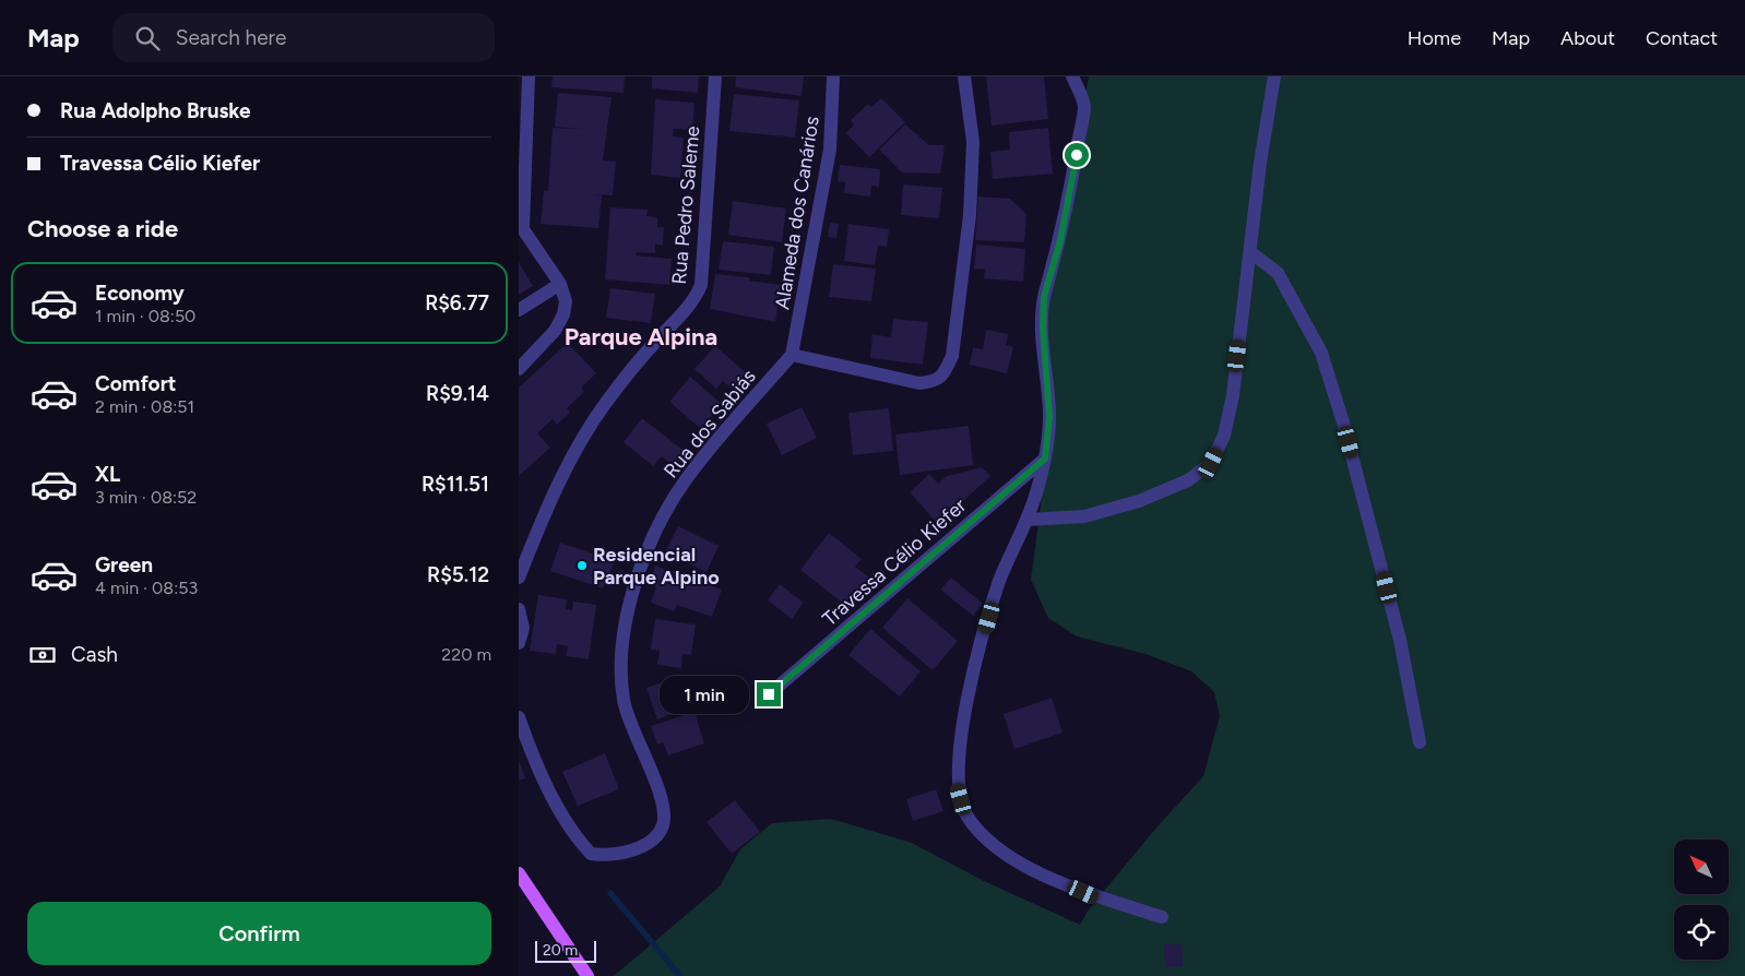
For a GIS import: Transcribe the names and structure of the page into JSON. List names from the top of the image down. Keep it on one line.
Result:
{"streets":{"street":["Rua Pedro Saleme","Alameda dos Canários","Rua dos Sabiás","Travessa Célio Kiefer"]},"crossings":[["Alameda dos Canários","Rua dos Sabiás"]],"districts":["Parque Alpina"],"places":["Residencial Parque Alpino"],"scale_bar":"20 m","north":"top left","page":{"header":"Map","search":"Search here","nav":["Home","Map","About","Contact"],"banner":["Rua Adolpho Bruske","Travessa Célio Kiefer"],"heading":"Choose a ride","list":[{"name":"Economy","note":"1 min · 08:50","value":"R$6.77"},{"name":"Comfort","note":"2 min · 08:51","value":"R$9.14"},{"name":"XL","note":"3 min · 08:52","value":"R$11.51"},{"name":"Green","note":"4 min · 08:53","value":"R$5.12"}],"pay":["Cash","220 m"],"bubble":"1 min","buttons":"Confirm","scale":"20 m"}}
